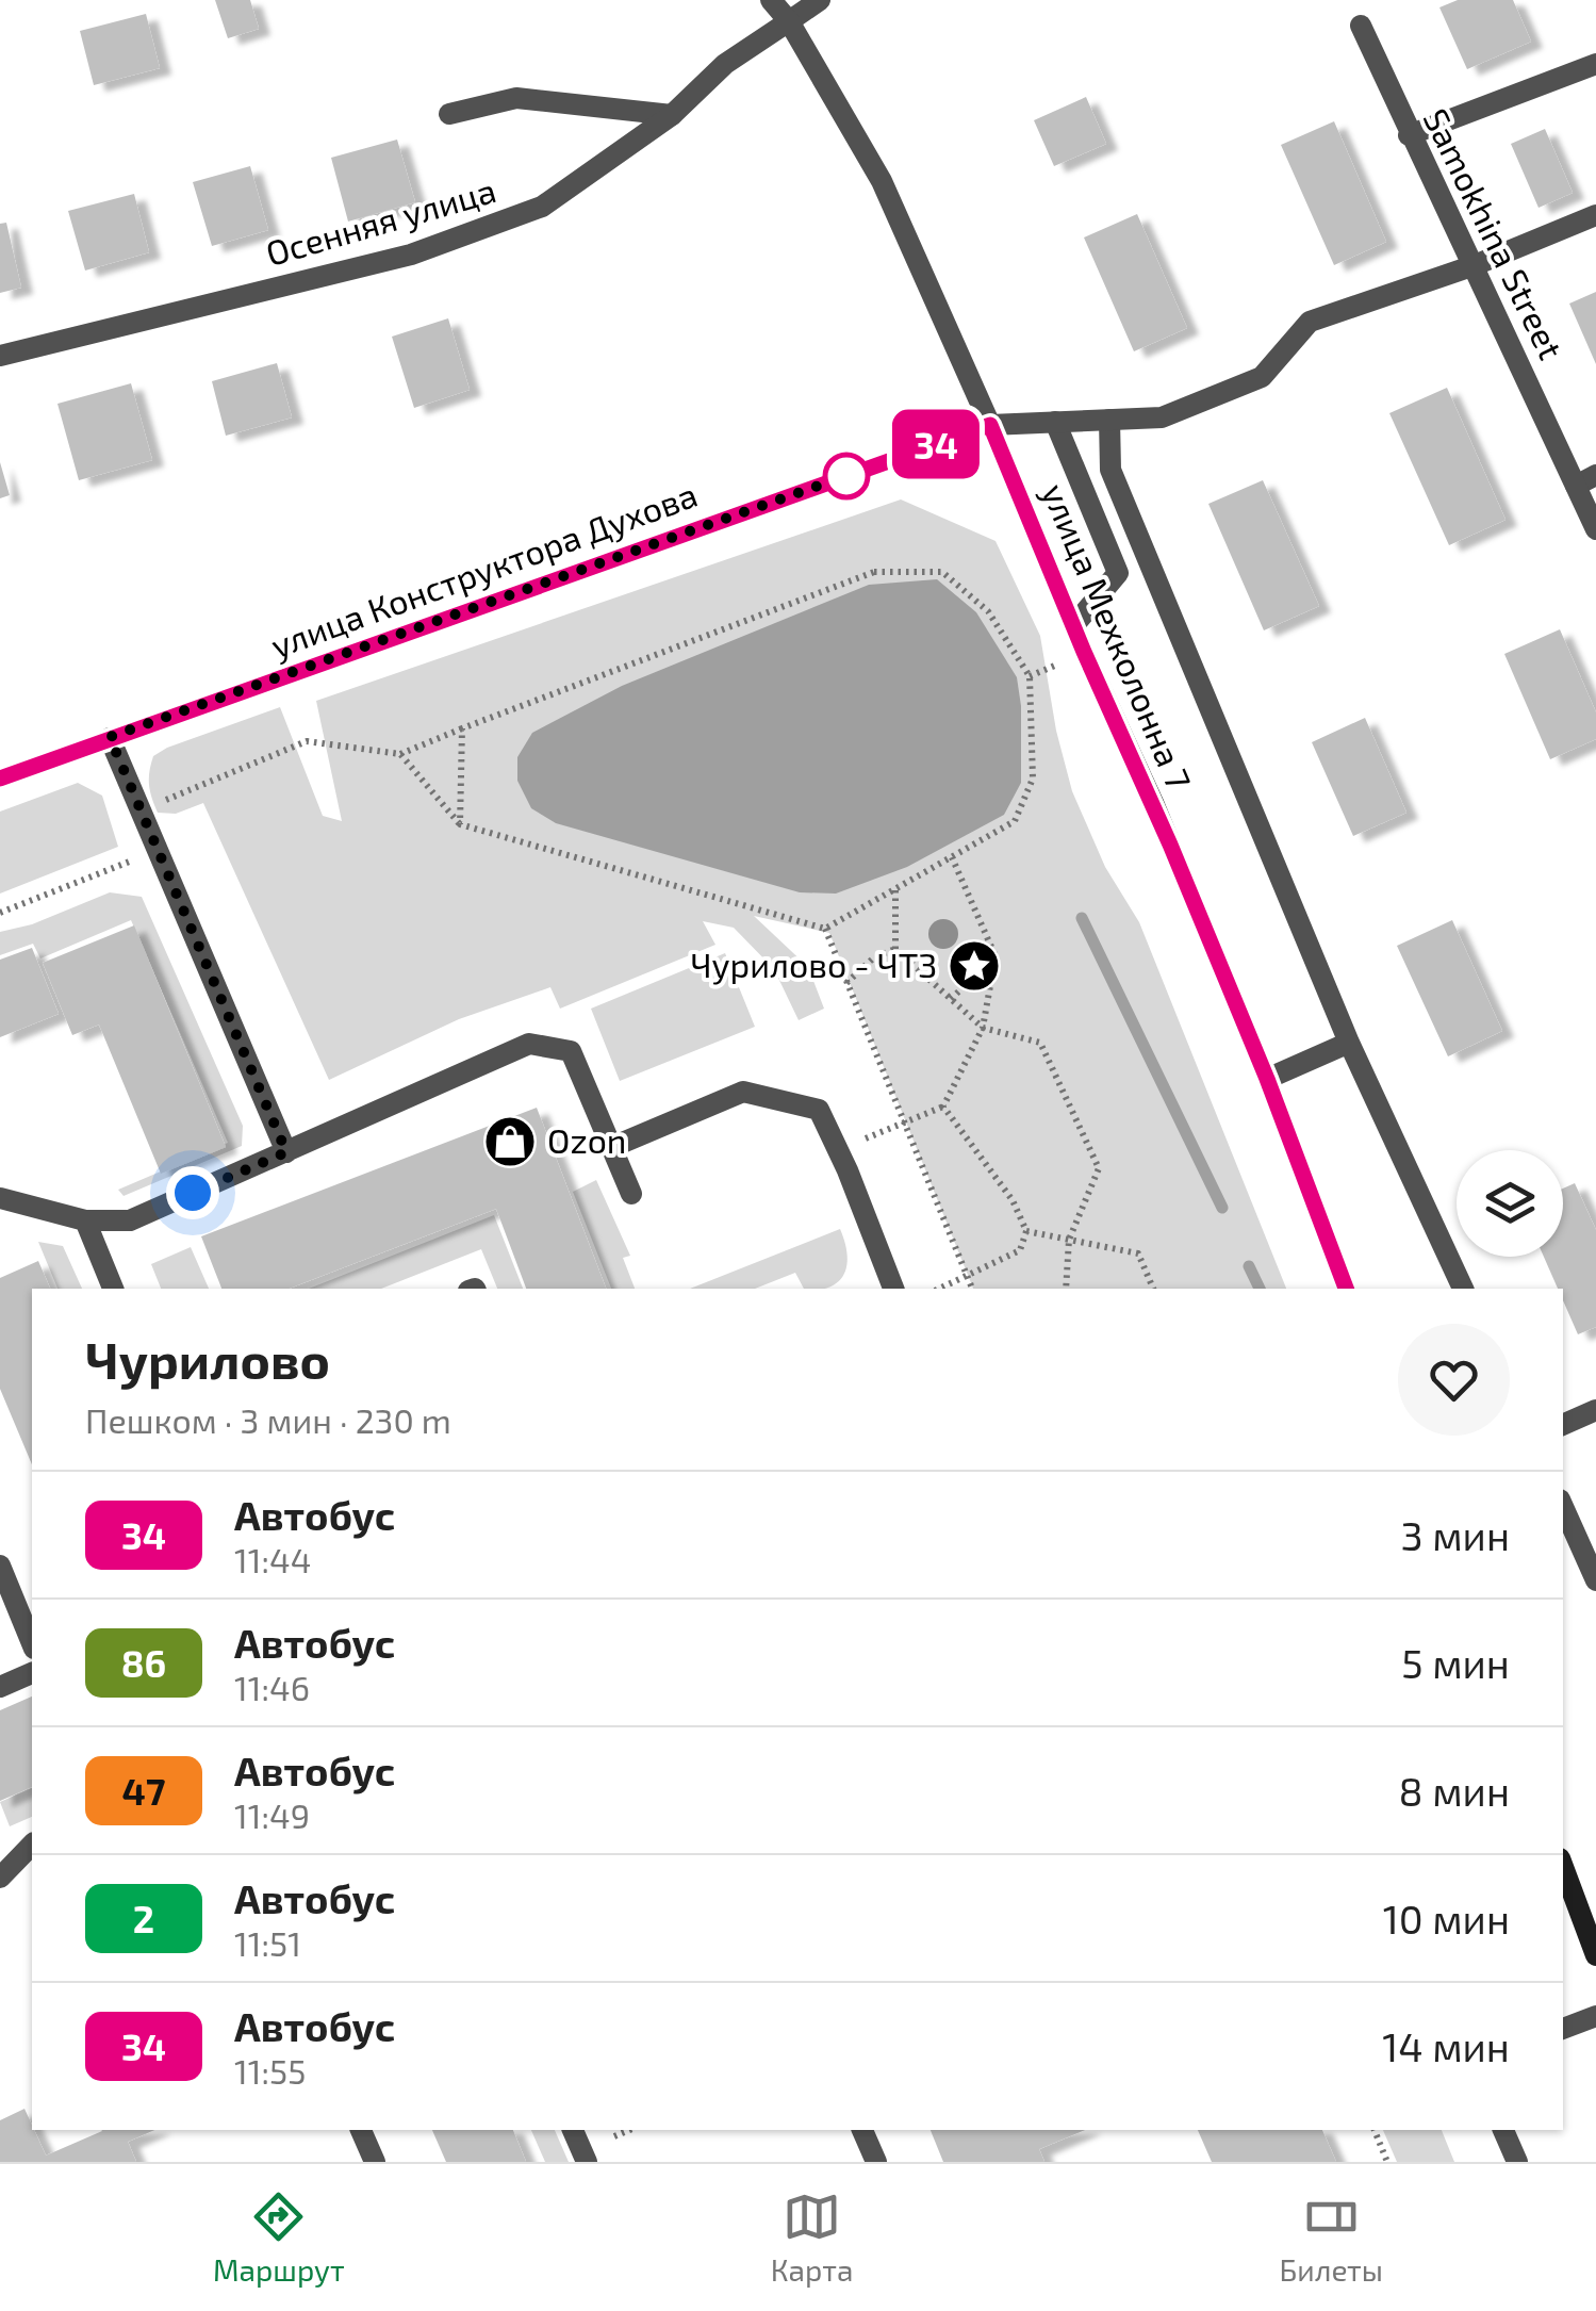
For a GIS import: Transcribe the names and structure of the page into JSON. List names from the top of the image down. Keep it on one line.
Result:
{"streets":{"street":["Осенняя улица","Samokhina Street","улица Конструктора Духова","улица Мехколонна 7"]},"crossings":[["улица Конструктора Духова","улица Мехколонна 7"]],"places":{"place":["Чурилово - ЧТЗ"],"shop":["Ozon"]},"lines":["bus line 34"],"page":{"on_map":"34","heading":["Чурилово","Пешком · 3 мин · 230 m"],"list":[{"mark":"34","name":"Автобус","note":"11:44","value":"3 мин"},{"mark":"86","name":"Автобус","note":"11:46","value":"5 мин"},{"mark":"47","name":"Автобус","note":"11:49","value":"8 мин"},{"mark":"2","name":"Автобус","note":"11:51","value":"10 мин"},{"mark":"34","name":"Автобус","note":"11:55","value":"14 мин"}],"tabs":["Маршрут","Карта","Билеты"]}}
